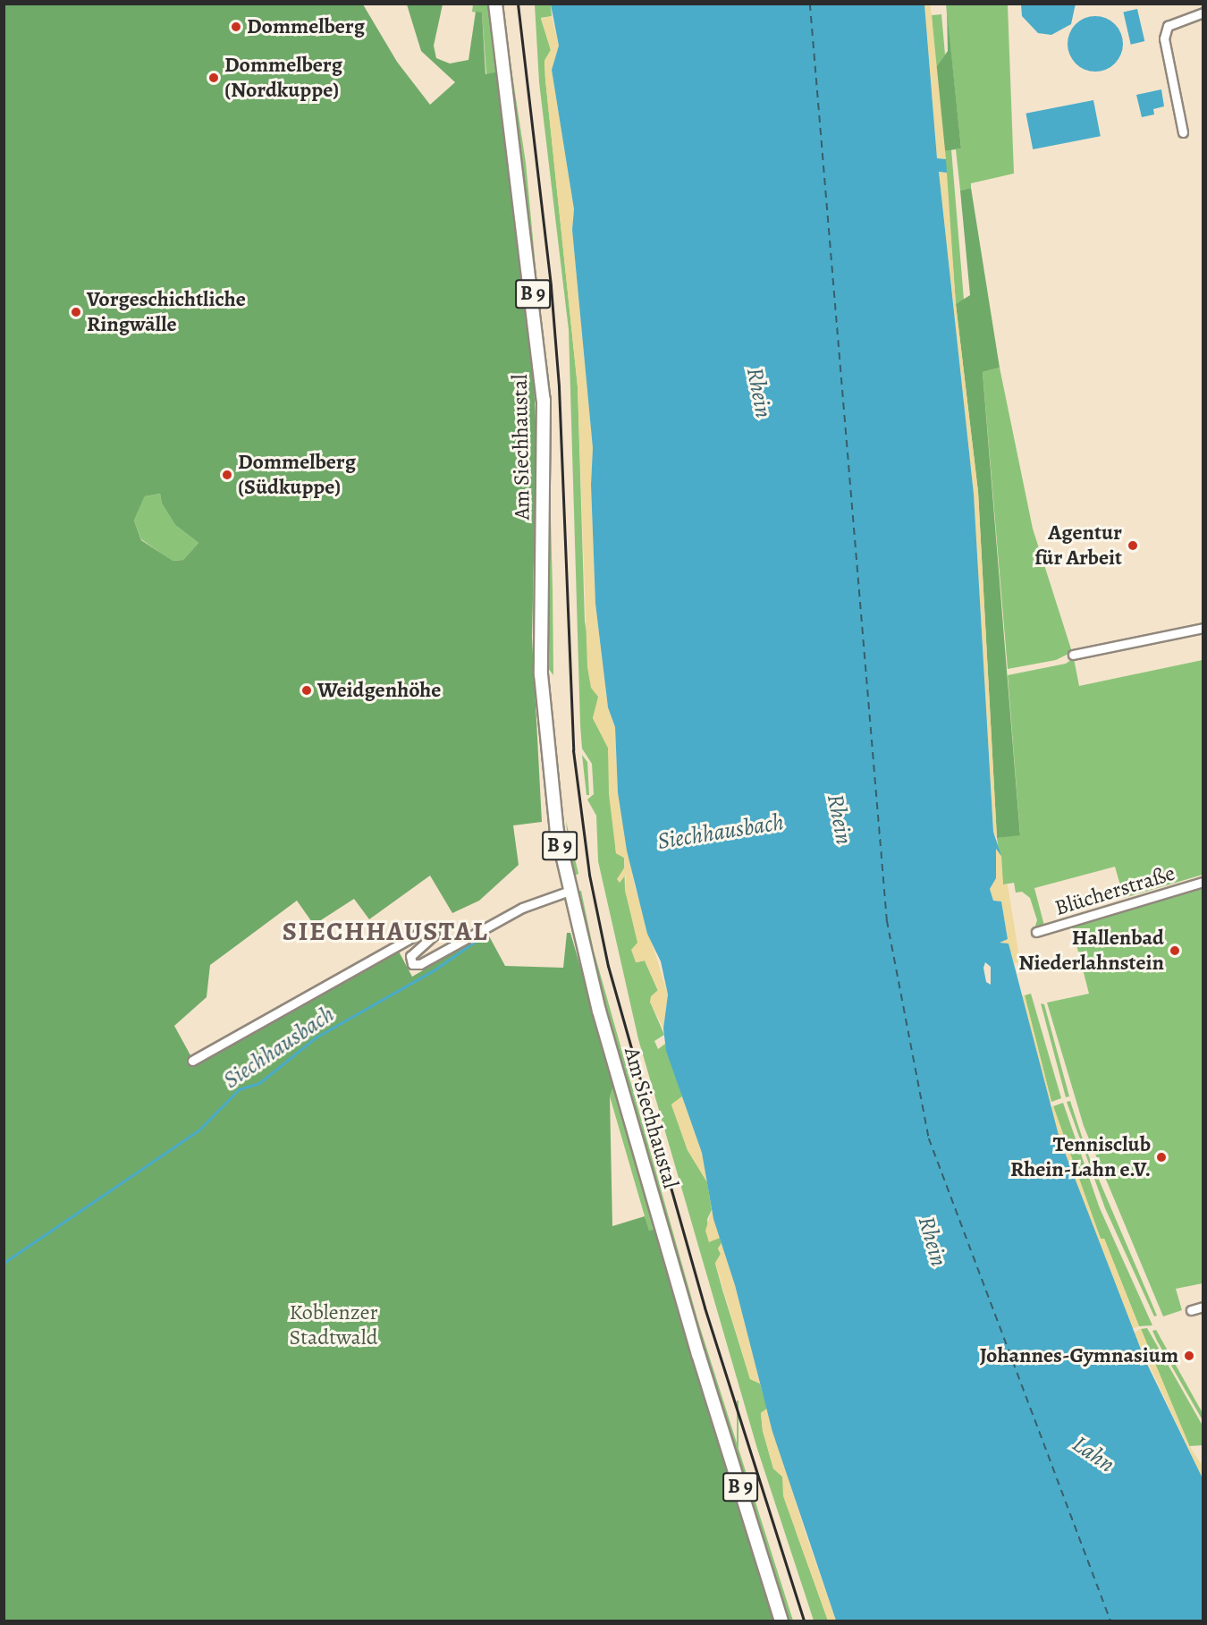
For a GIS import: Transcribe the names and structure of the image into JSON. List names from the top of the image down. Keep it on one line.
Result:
{"streets":{"main road":["B 9","Am Siechhaustal"],"street":["Blücherstraße"]},"districts":["SIECHHAUSTAL"],"water":["Rhein","Siechhausbach","Lahn"],"parks":["Koblenzer Stadtwald"],"places":["Dommelberg","Dommelberg (Nordkuppe)","Vorgeschichtliche Ringwälle","Dommelberg (Südkuppe)","Agentur für Arbeit","Weidgenhöhe","Hallenbad Niederlahnstein","Tennisclub Rhein-Lahn e.V.","Johannes-Gymnasium"]}
